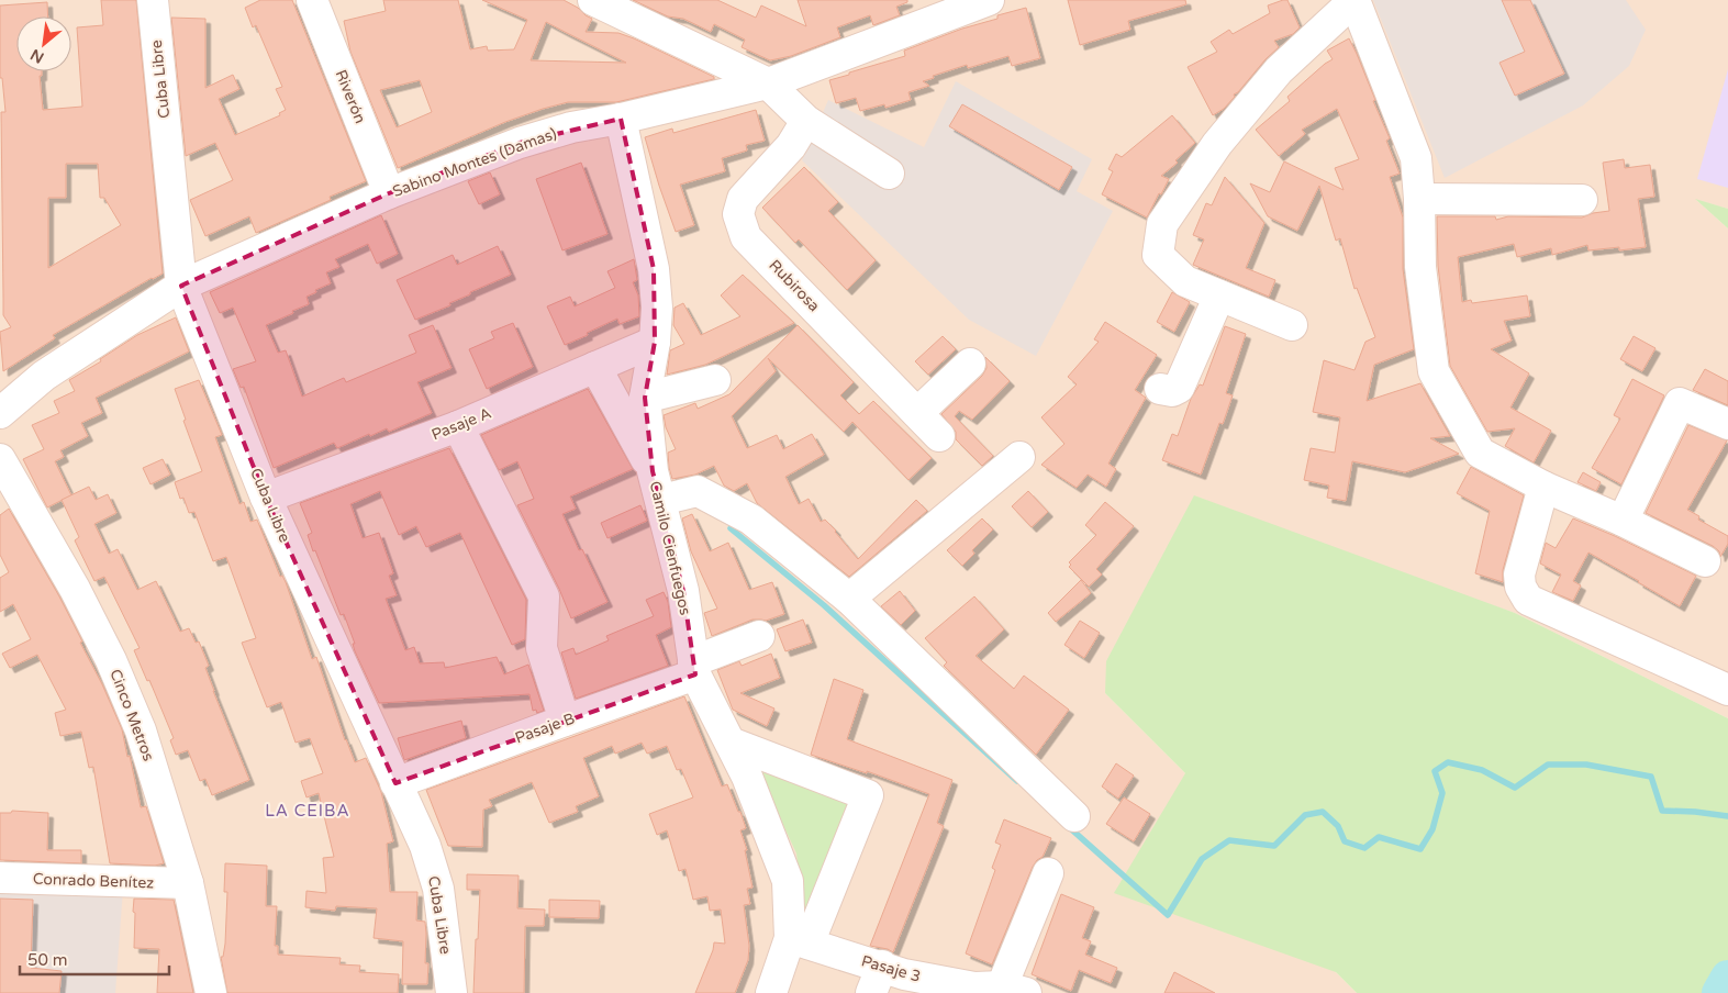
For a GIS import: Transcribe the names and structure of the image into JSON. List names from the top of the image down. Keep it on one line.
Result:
{"streets":{"street":["Cuba Libre","Riverón","Sabino Montes (Damas)","Rubirosa","Pasaje A","Camilo Cienfuegos","Cinco Metros","Pasaje B","Conrado Benítez","Pasaje 3"]},"crossings":[["Cuba Libre","Sabino Montes (Damas)"],["Cuba Libre","Pasaje A"],["Cuba Libre","Pasaje B"],["Riverón","Sabino Montes (Damas)"],["Sabino Montes (Damas)","Camilo Cienfuegos"],["Pasaje A","Camilo Cienfuegos"],["Camilo Cienfuegos","Pasaje B"],["Camilo Cienfuegos","Pasaje 3"],["Cinco Metros","Conrado Benítez"]],"districts":["LA CEIBA"],"scale_bar":"50 m","north":"bottom left"}
